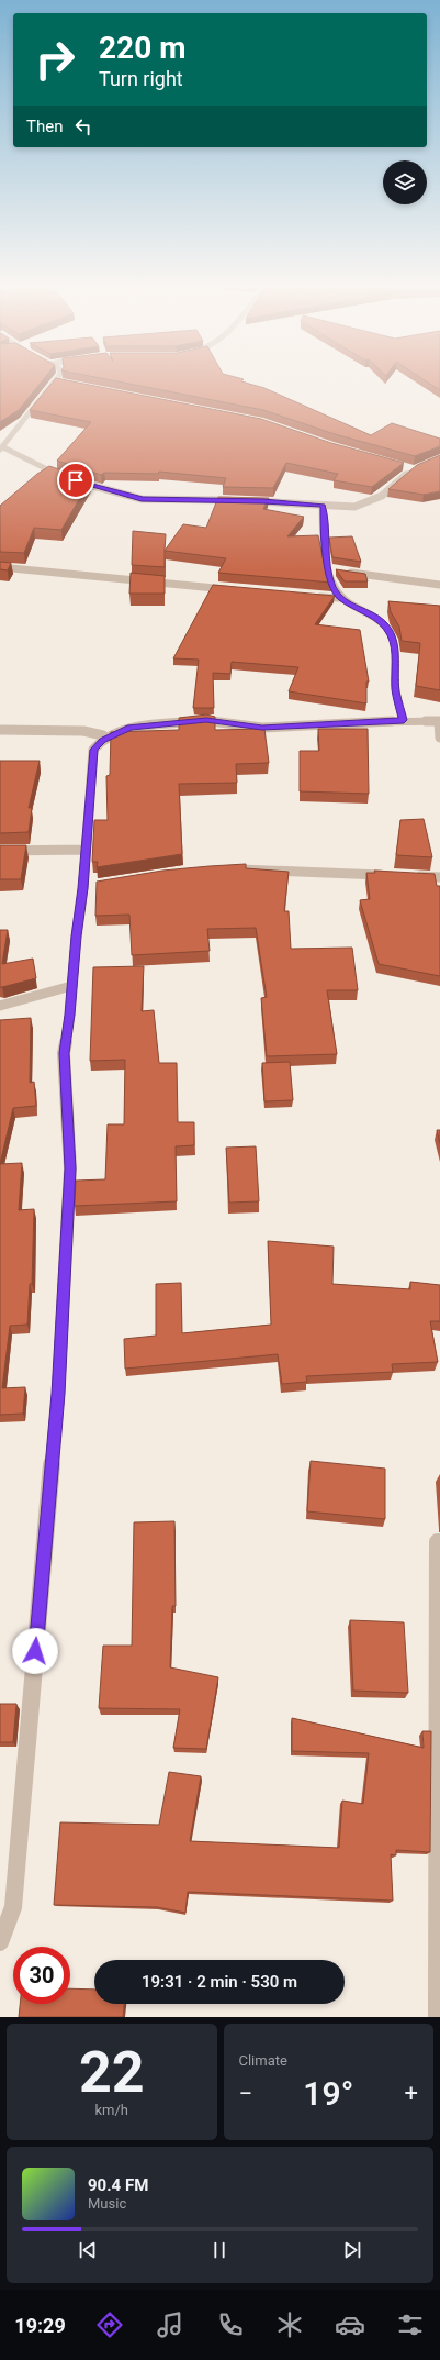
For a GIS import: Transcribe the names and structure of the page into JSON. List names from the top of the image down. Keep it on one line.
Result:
{"page":{"turn":["220 m","Turn right"],"then":"Then","limit":"30","trip":"19:31 · 2 min · 530 m","tile":[["22","km/h"],"Climate"],"heat":["−","19°","+"],"song":["90.4 FM","Music"],"tabs":"19:29"}}
